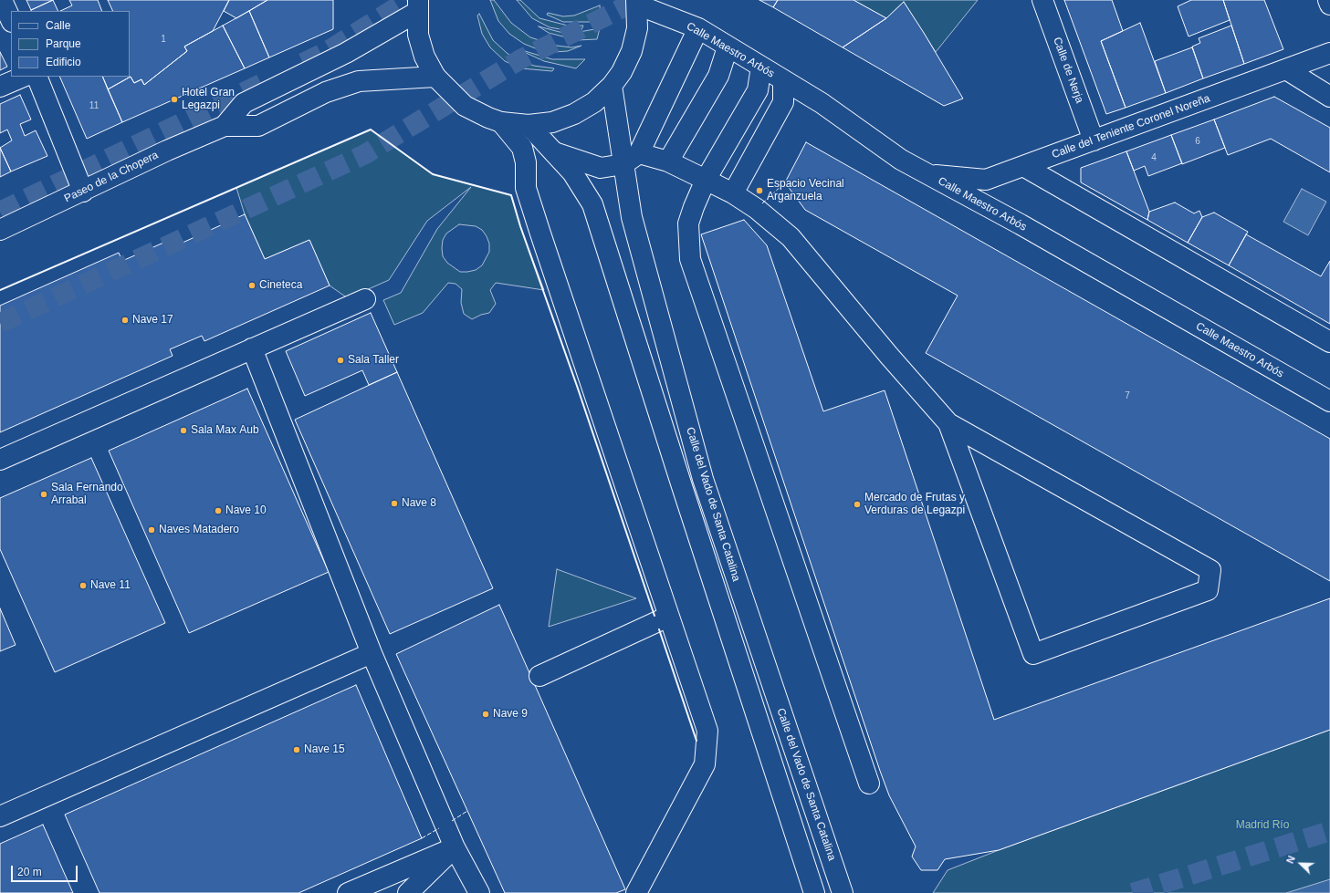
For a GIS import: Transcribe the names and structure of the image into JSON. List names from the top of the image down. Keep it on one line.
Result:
{"streets":{"street":["Calle Maestro Arbós","Calle de Nerja","Calle del Teniente Coronel Noreña","Paseo de la Chopera","Calle del Vado de Santa Catalina"]},"crossings":[["Calle Maestro Arbós","Calle del Teniente Coronel Noreña"],["Calle de Nerja","Calle del Teniente Coronel Noreña"]],"parks":["Madrid Río"],"places":["Hotel Gran Legazpi","Espacio Vecinal Arganzuela","Cineteca","Nave 17","Sala Taller","Sala Max Aub","Sala Fernando Arrabal","Nave 8","Mercado de Frutas y Verduras de Legazpi","Nave 10","Naves Matadero","Nave 11","Nave 9","Nave 15"],"house_numbers":["1","11","6","4","7"],"legend":["Calle","Parque","Edificio"],"scale_bar":"20 m","north":"top left"}
